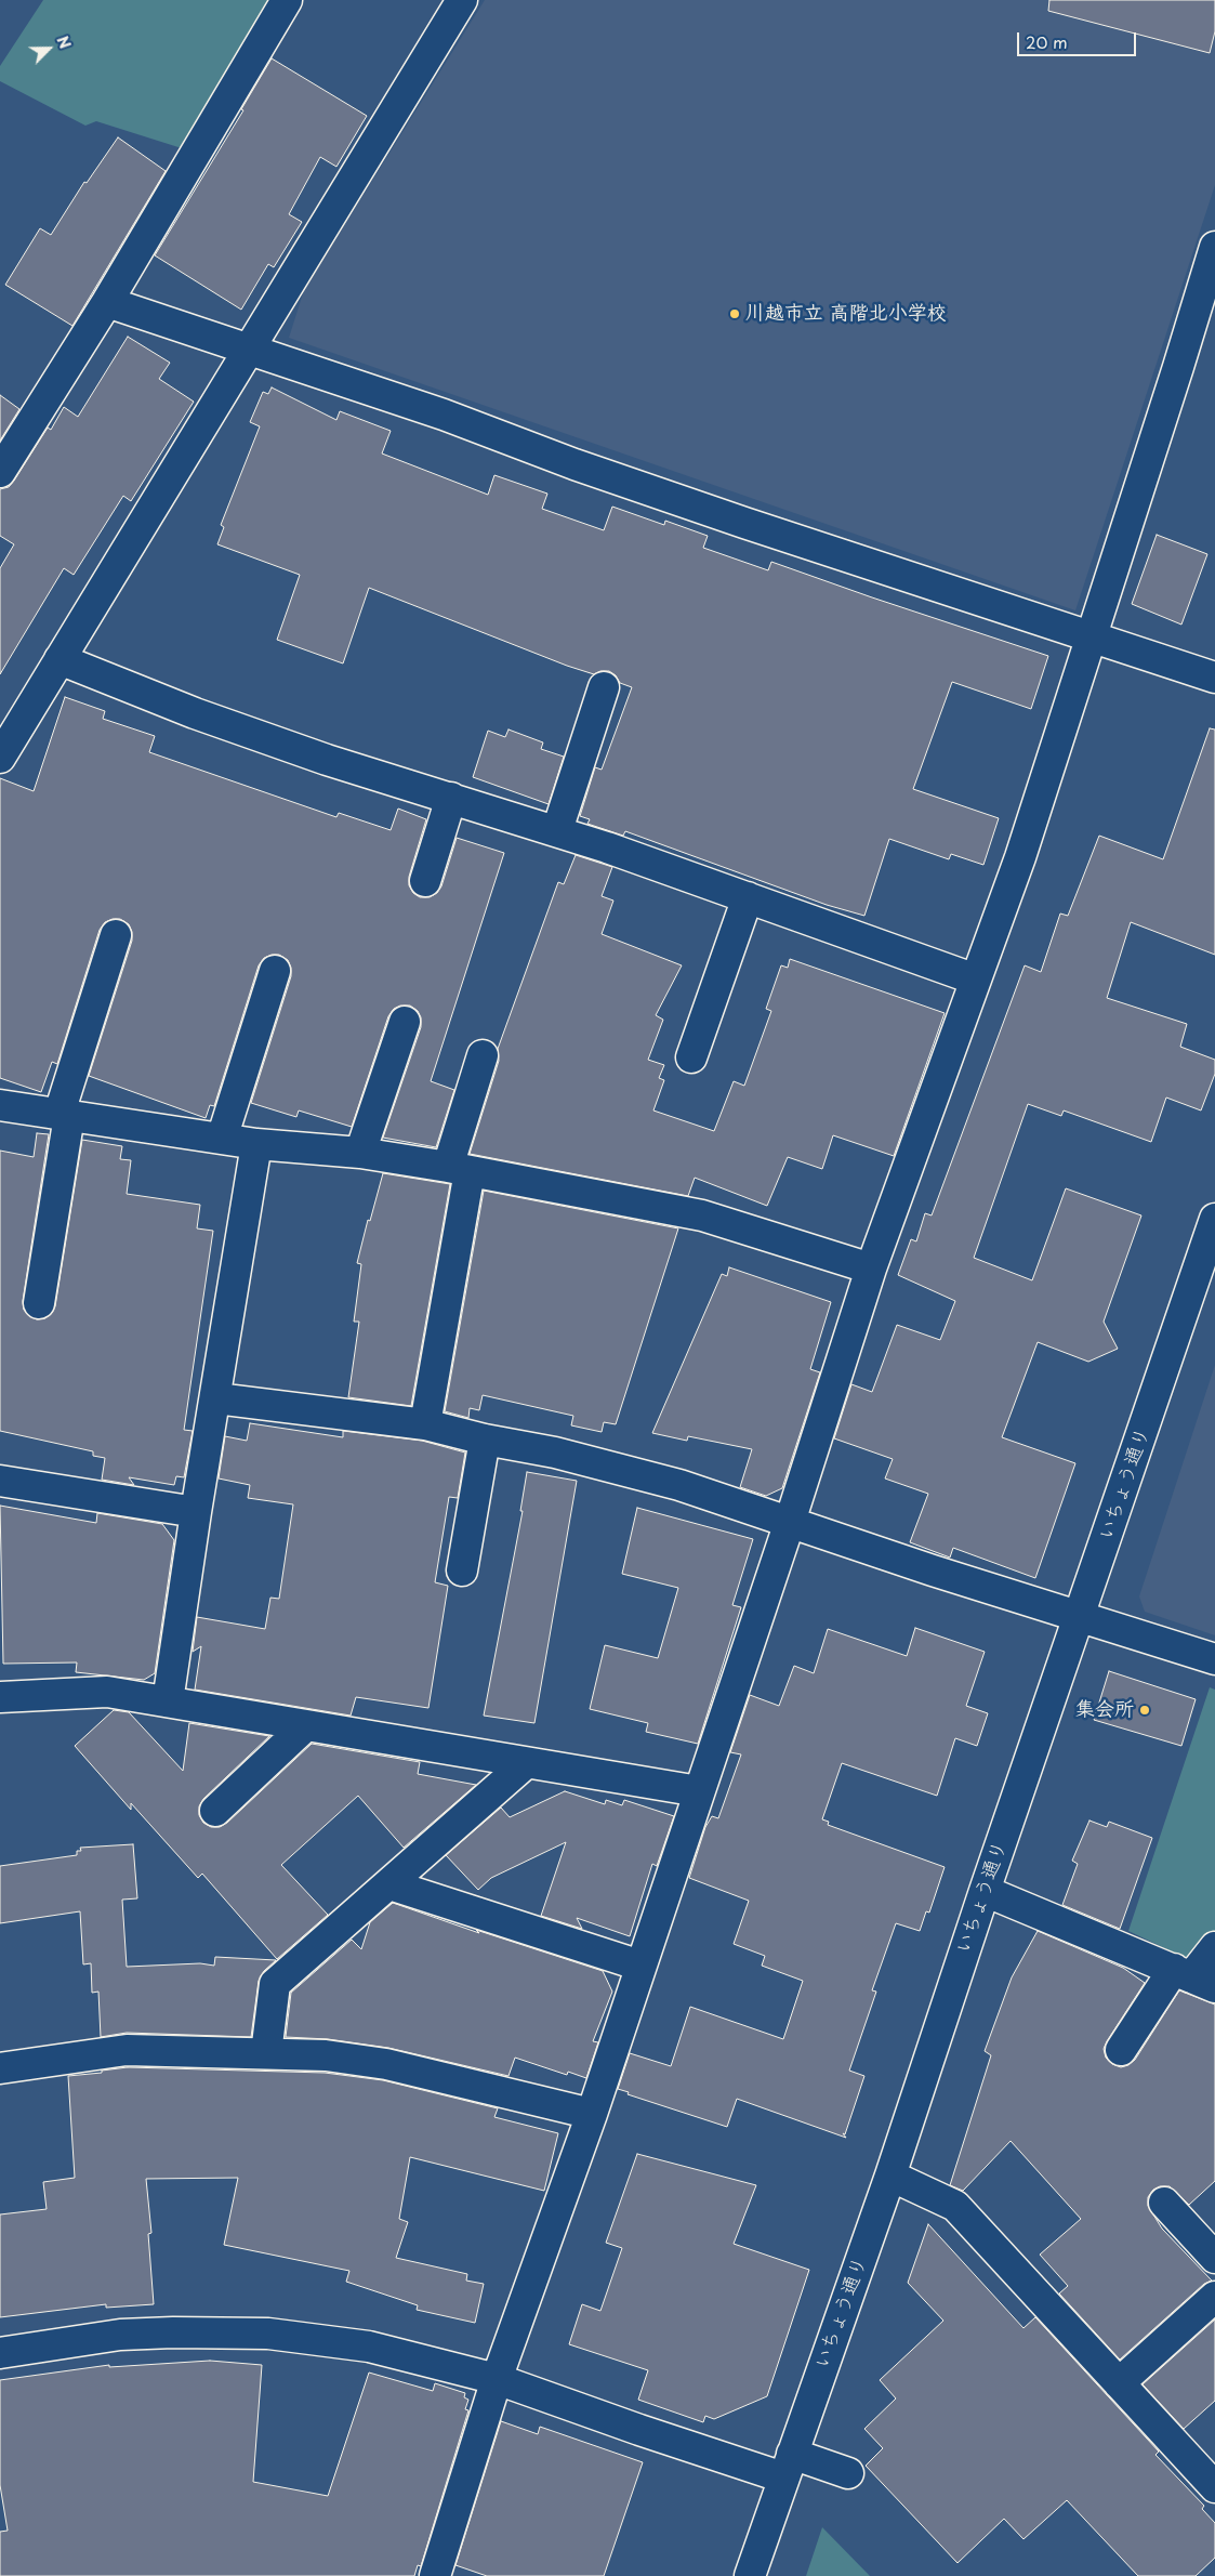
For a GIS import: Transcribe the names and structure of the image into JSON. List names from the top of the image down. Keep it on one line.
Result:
{"streets":{"street":["いちょう通り"]},"places":["川越市立 高階北小学校","集会所"],"scale_bar":"20 m","north":"top right"}
